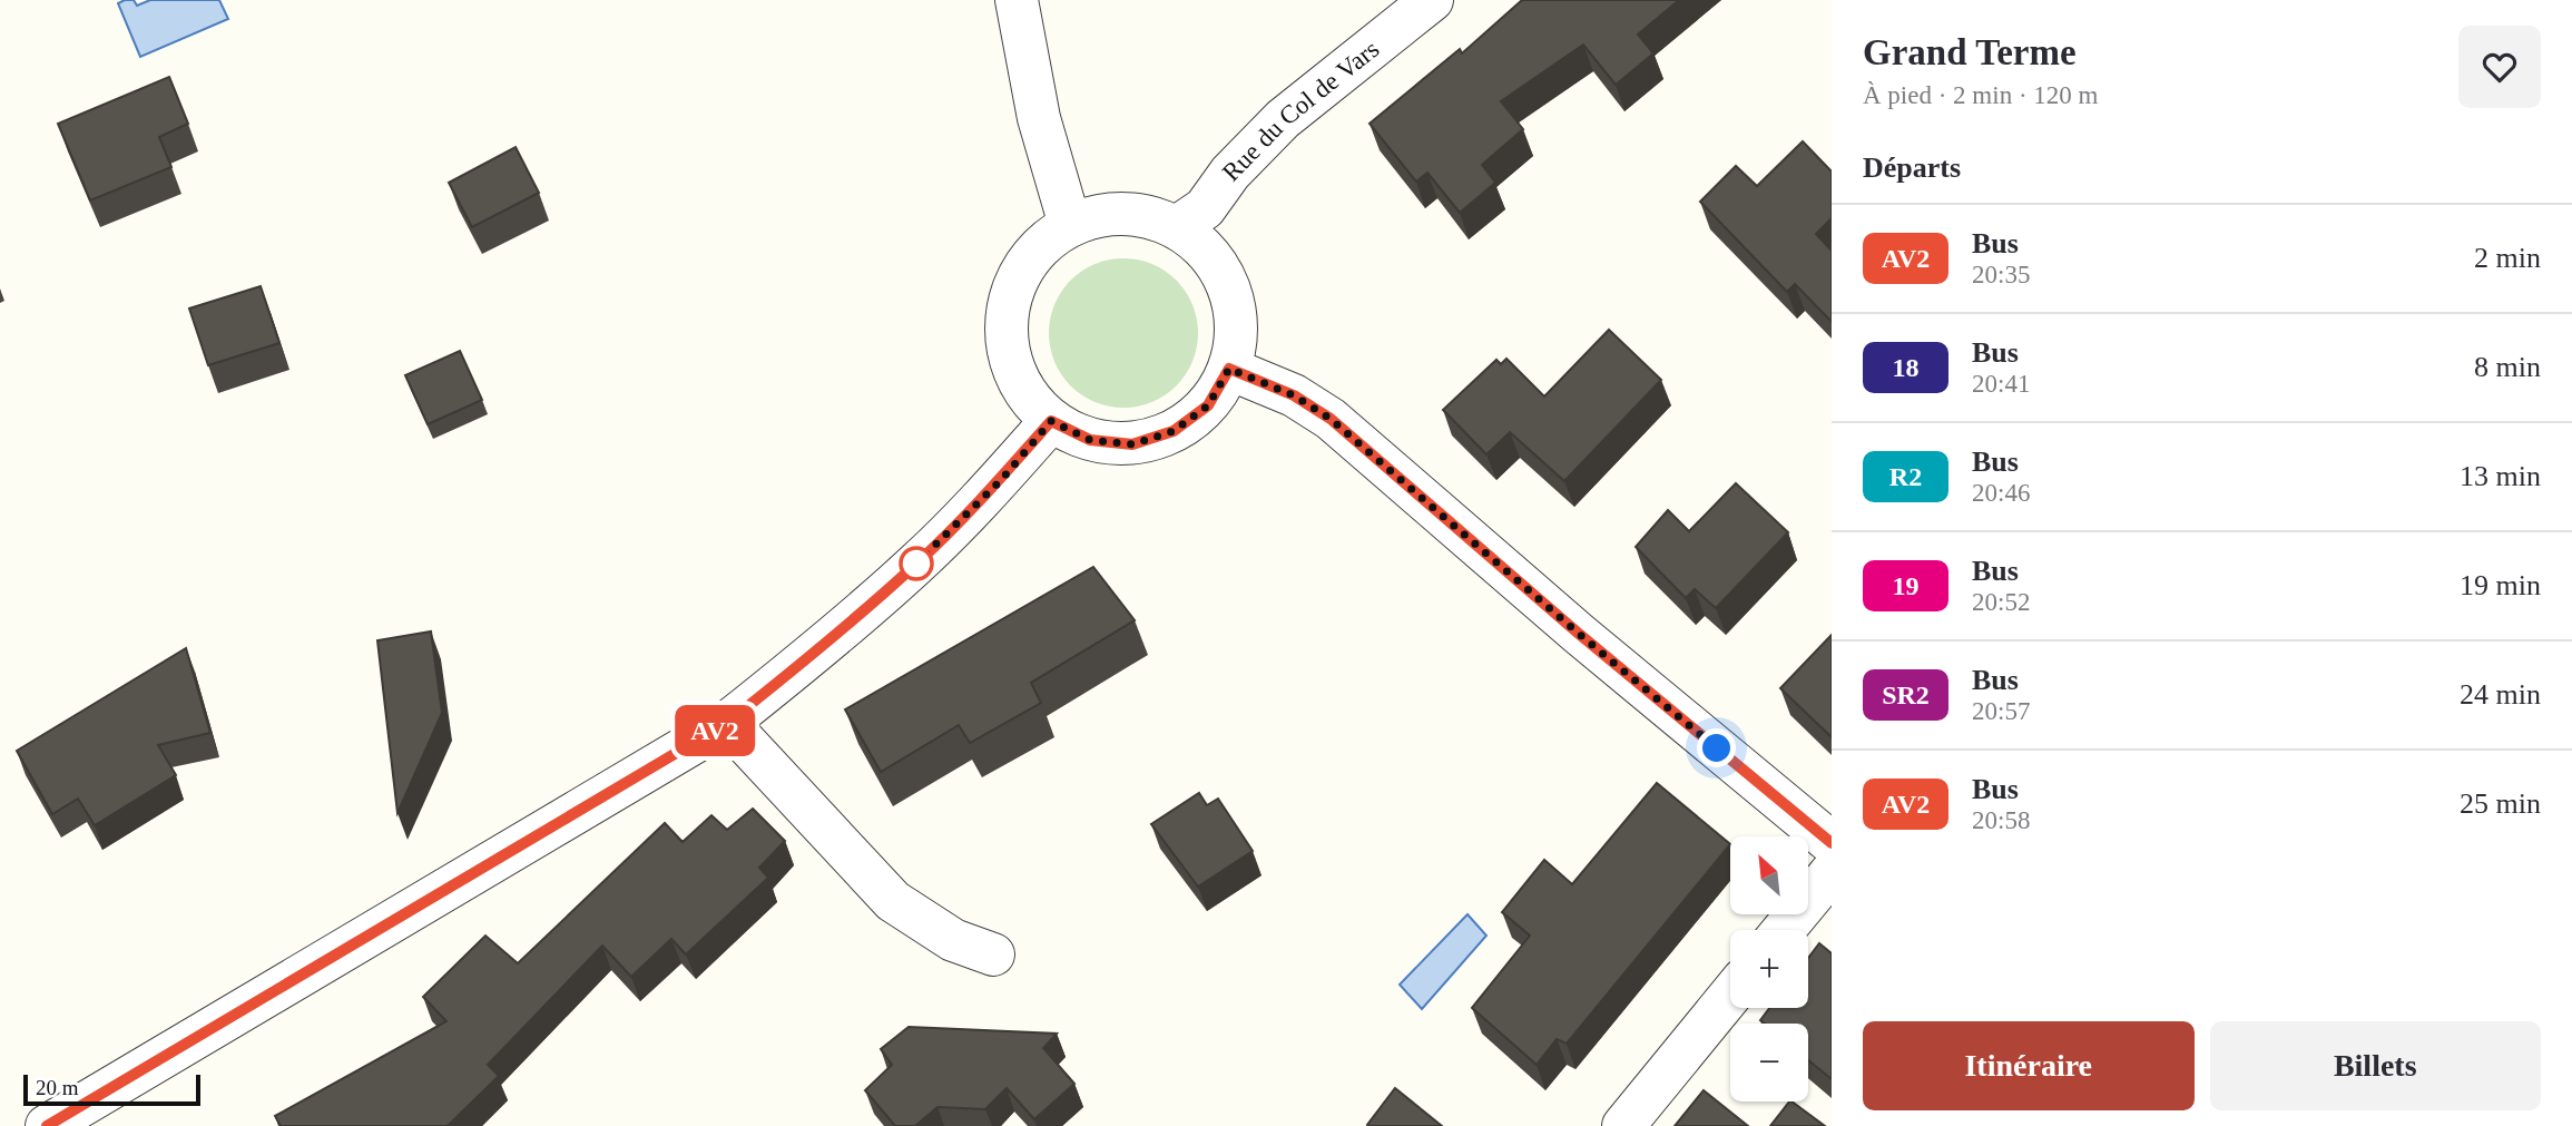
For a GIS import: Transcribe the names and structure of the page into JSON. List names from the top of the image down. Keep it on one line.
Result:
{"streets":{"street":["Rue du Col de Vars"]},"lines":["bus line AV2"],"scale_bar":"20 m","north":"top left","page":{"on_map":"AV2","heading":[["Grand Terme","À pied · 2 min · 120 m"],"Départs"],"list":[{"mark":"AV2","name":"Bus","note":"20:35","value":"2 min"},{"mark":"18","name":"Bus","note":"20:41","value":"8 min"},{"mark":"R2","name":"Bus","note":"20:46","value":"13 min"},{"mark":"19","name":"Bus","note":"20:52","value":"19 min"},{"mark":"SR2","name":"Bus","note":"20:57","value":"24 min"},{"mark":"AV2","name":"Bus","note":"20:58","value":"25 min"}],"map_buttons":["+","−"],"buttons":["Itinéraire","Billets"],"scale":"20 m"}}
